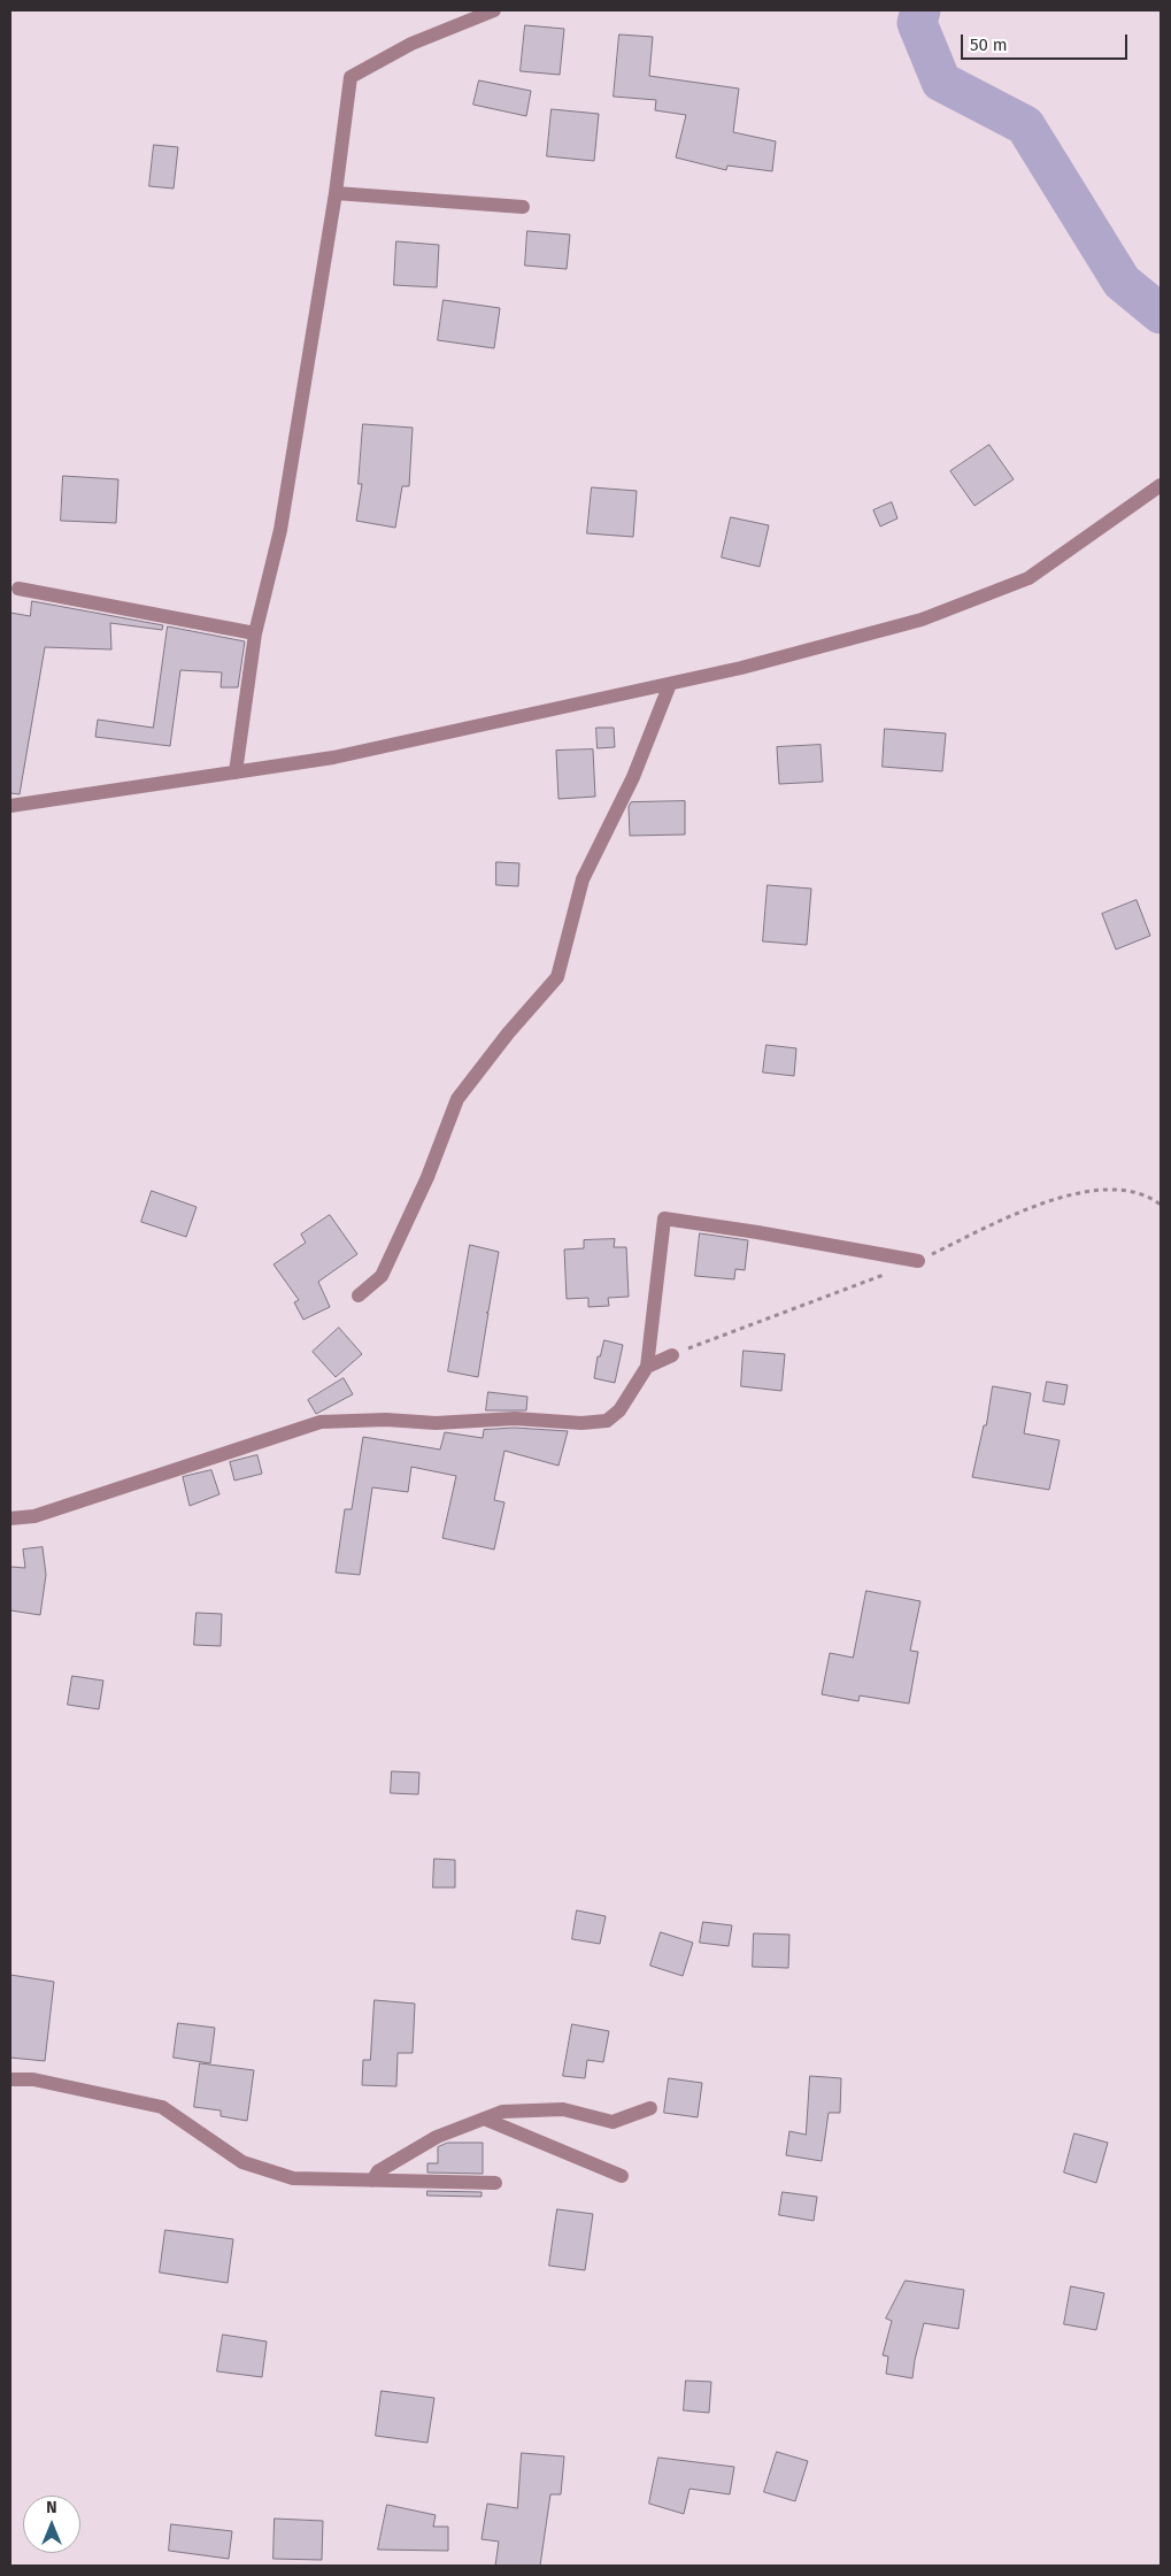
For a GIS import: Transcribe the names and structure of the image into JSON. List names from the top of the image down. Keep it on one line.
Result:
{"scale_bar":"50 m","north":"top"}
